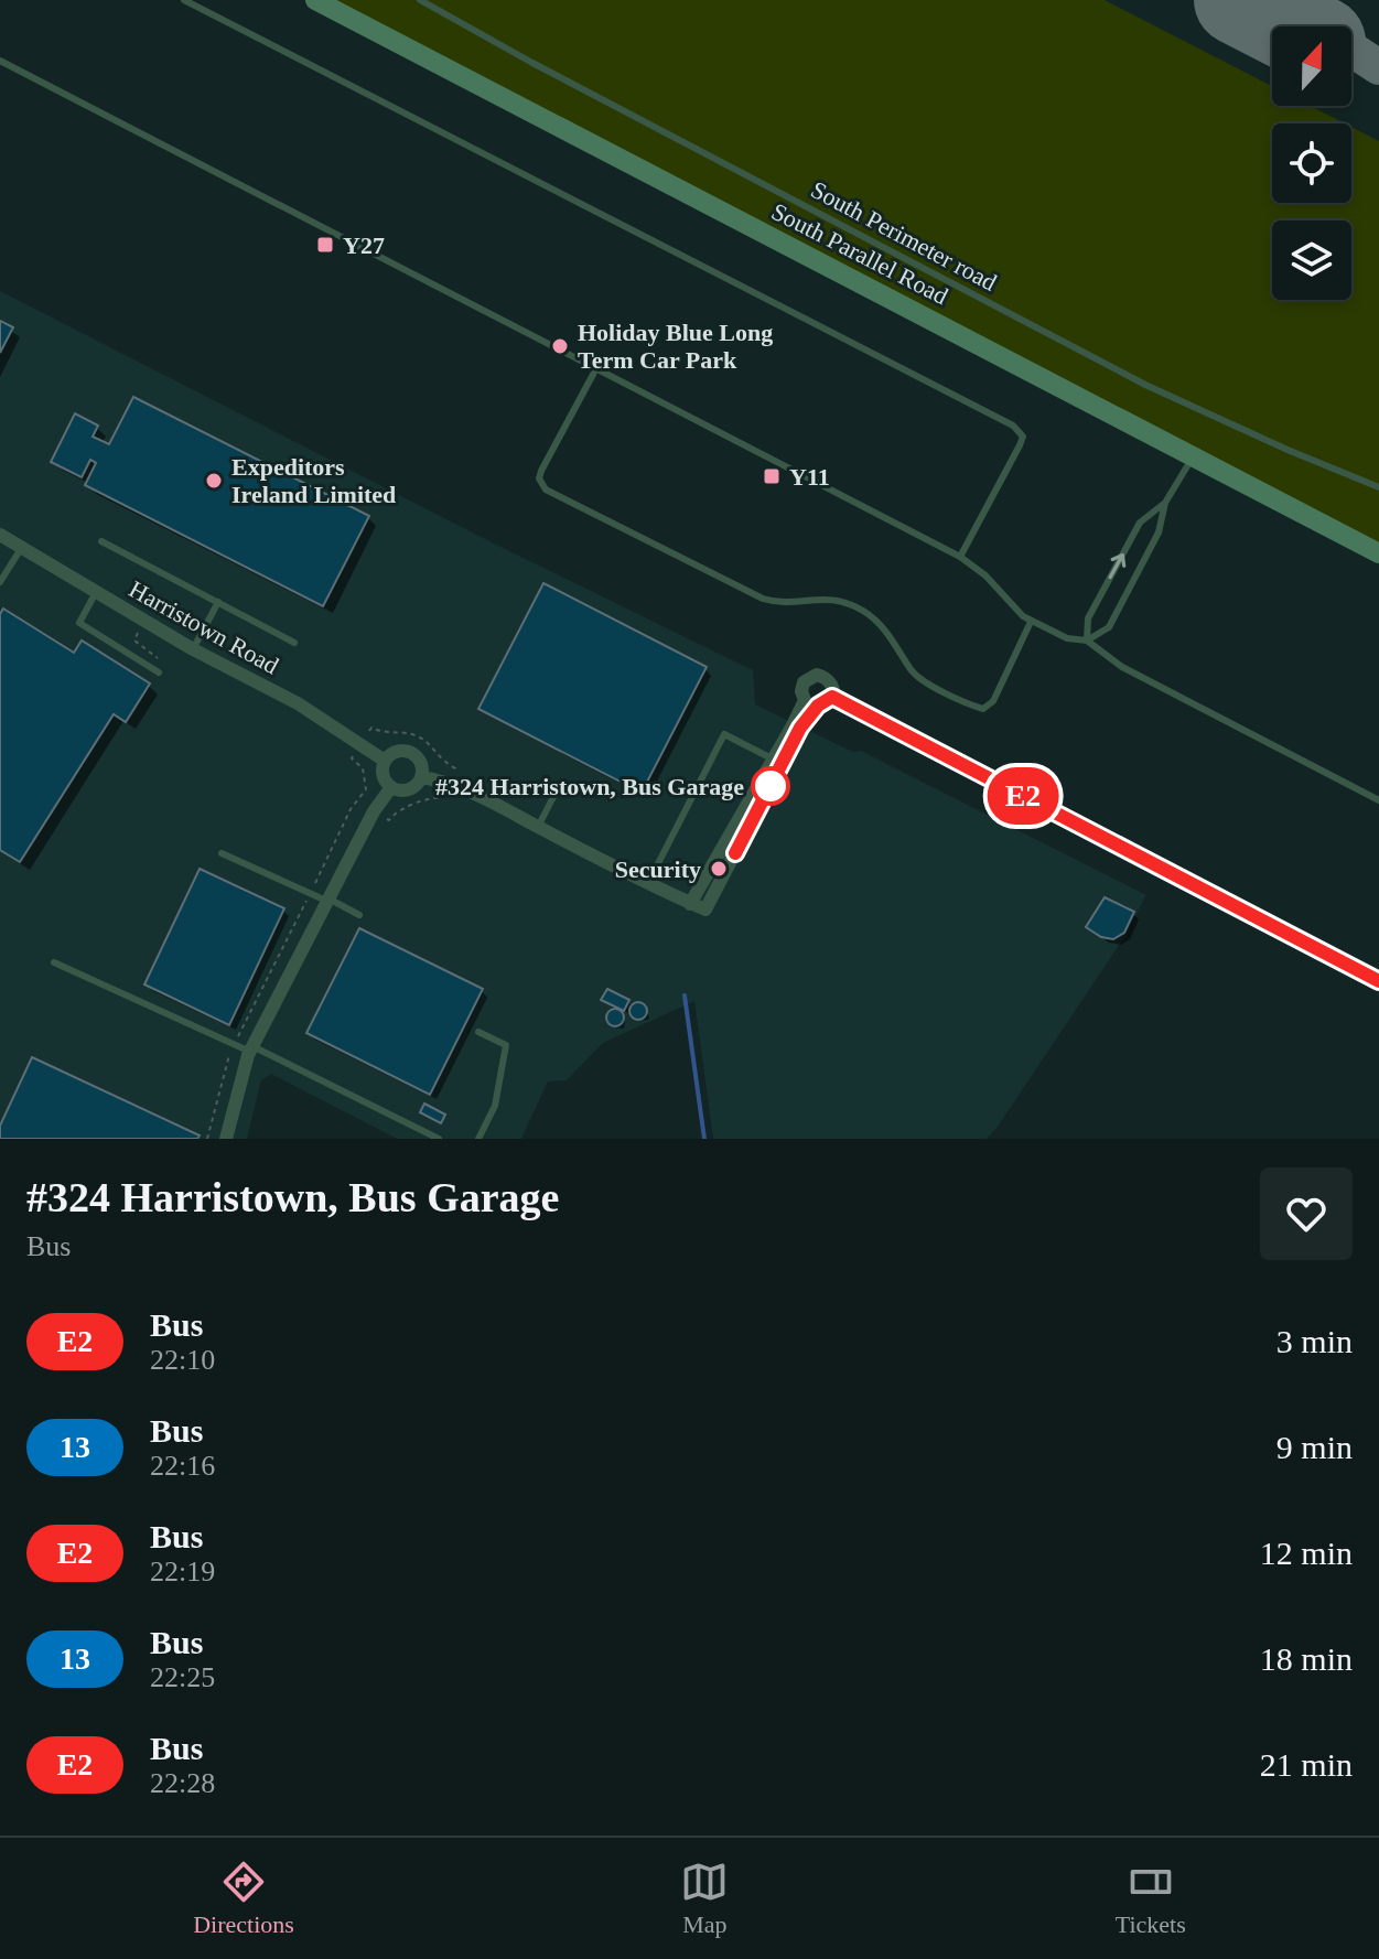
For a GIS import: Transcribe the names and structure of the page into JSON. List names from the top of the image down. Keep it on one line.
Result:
{"streets":{"main road":["South Parallel Road"],"street":["Harristown Road"],"lane":["South Perimeter road"]},"places":{"transit":["Y27","Y11"],"other":["Holiday Blue Long Term Car Park","Expeditors Ireland Limited","#324 Harristown, Bus Garage","Security"]},"lines":["bus line E2"],"north":"top","page":{"on_map":"E2","heading":["#324 Harristown, Bus Garage","Bus"],"list":[{"mark":"E2","name":"Bus","note":"22:10","value":"3 min"},{"mark":"13","name":"Bus","note":"22:16","value":"9 min"},{"mark":"E2","name":"Bus","note":"22:19","value":"12 min"},{"mark":"13","name":"Bus","note":"22:25","value":"18 min"},{"mark":"E2","name":"Bus","note":"22:28","value":"21 min"}],"tabs":["Directions","Map","Tickets"]}}
